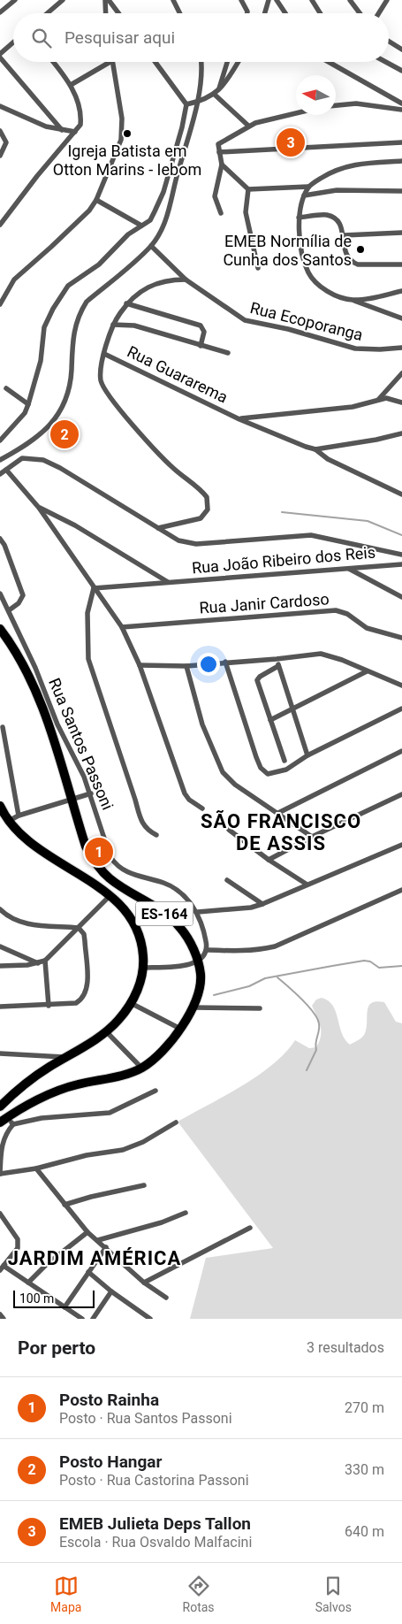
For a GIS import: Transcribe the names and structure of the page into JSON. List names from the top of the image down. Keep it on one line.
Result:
{"streets":{"highway":["ES-164"],"street":["Rua Ecoporanga","Rua Guararema","Rua João Ribeiro dos Reis","Rua Janir Cardoso","Rua Santos Passoni"]},"districts":["SÃO FRANCISCO DE ASSIS","JARDIM AMÉRICA"],"places":["Igreja Batista em Otton Marins - Iebom","EMEB Normília de Cunha dos Santos"],"scale_bar":"100 m","north":"left","page":{"search":"Pesquisar aqui","pins":["3","2","1"],"scale":"100 m","heading":["Por perto","3 resultados"],"list":[{"mark":"1","name":"Posto Rainha","note":"Posto · Rua Santos Passoni","value":"270 m"},{"mark":"2","name":"Posto Hangar","note":"Posto · Rua Castorina Passoni","value":"330 m"},{"mark":"3","name":"EMEB Julieta Deps Tallon","note":"Escola · Rua Osvaldo Malfacini","value":"640 m"}],"nav":["Mapa","Rotas","Salvos"]}}
